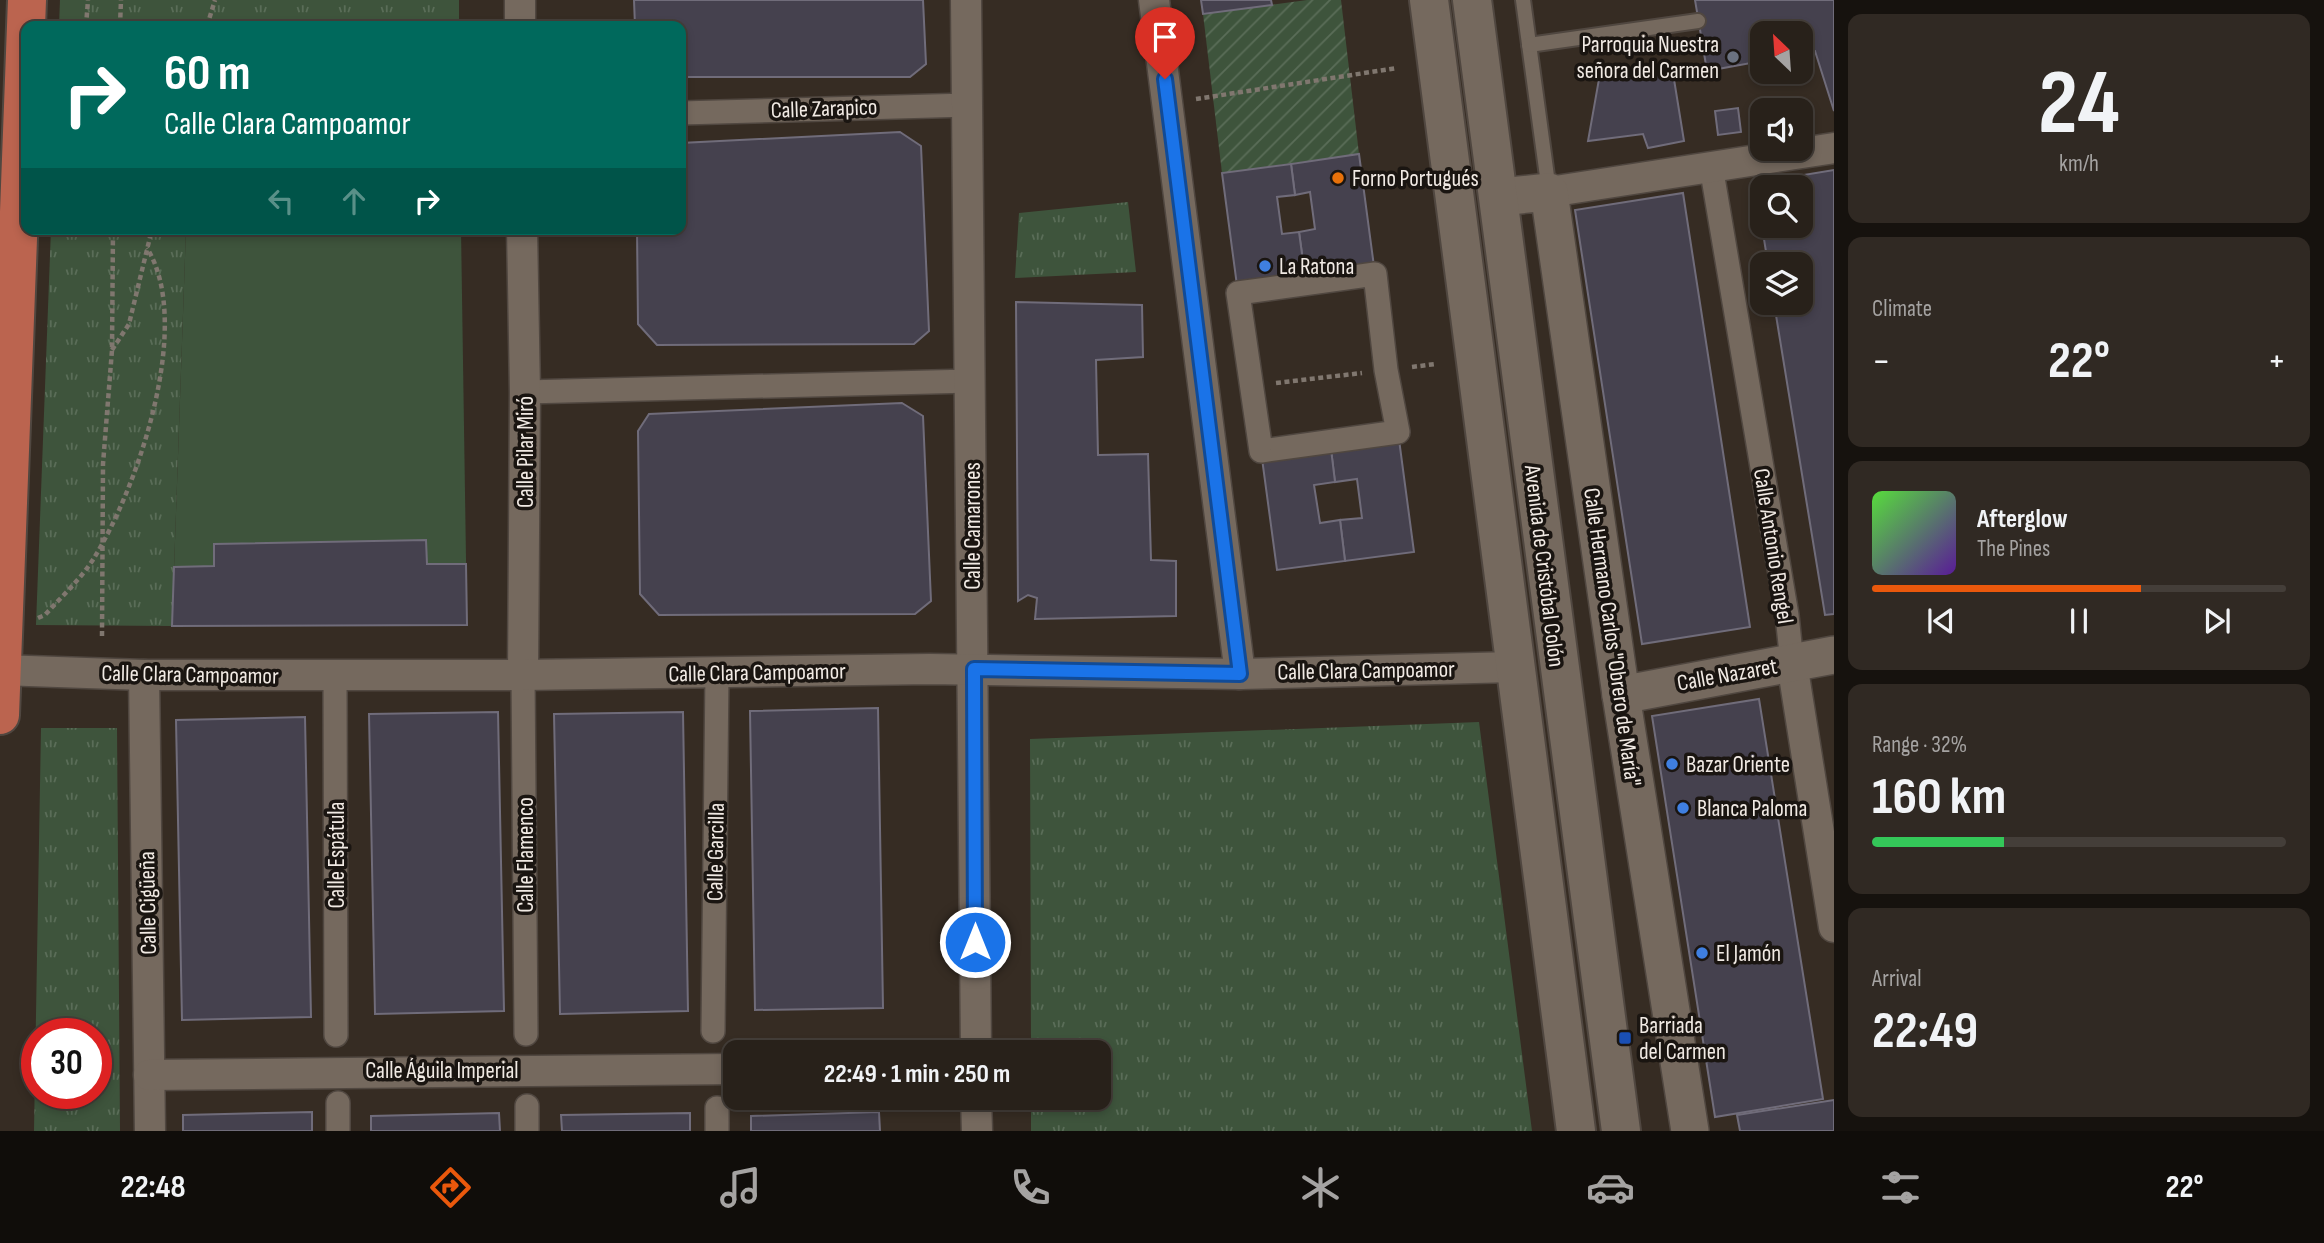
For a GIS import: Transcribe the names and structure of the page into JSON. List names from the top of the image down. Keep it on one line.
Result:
{"streets":{"main road":["Avenida de Cristóbal Colón"],"street":["Calle Zarapico","Calle Pilar Miró","Calle Camarones","Calle Antonio Rengel","Calle Hermano Carlos \"Obrero de María\"","Calle Clara Campoamor","Calle Nazaret","Calle Garcilla","Calle Espátula","Calle Flamenco","Calle Cigüeña","Calle Águila Imperial"]},"crossings":[["Calle Zarapico","Calle Camarones"],["Calle Pilar Miró","Calle Clara Campoamor"],["Calle Pilar Miró","Calle Flamenco"],["Calle Camarones","Calle Clara Campoamor"],["Calle Antonio Rengel","Calle Nazaret"],["Avenida de Cristóbal Colón","Calle Clara Campoamor"],["Calle Hermano Carlos \"Obrero de María\"","Calle Nazaret"],["Calle Clara Campoamor","Calle Garcilla"],["Calle Clara Campoamor","Calle Espátula"],["Calle Clara Campoamor","Calle Flamenco"],["Calle Clara Campoamor","Calle Cigüeña"],["Calle Cigüeña","Calle Águila Imperial"]],"places":{"other":["Parroquia Nuestra señora del Carmen","Forno Portugués","La Ratona","Bazar Oriente","Blanca Paloma","El Jamón"],"transit":["Barriada del Carmen"]},"north":"top left","page":{"tile":[["24","km/h"],"Climate",["Range · 32%","160 km"],["Arrival","22:49"]],"turn":["60 m","Calle Clara Campoamor"],"heat":["−","22°","+"],"song":["Afterglow","The Pines"],"limit":"30","trip":"22:49 · 1 min · 250 m","tabs":["22:48","22°"]}}
